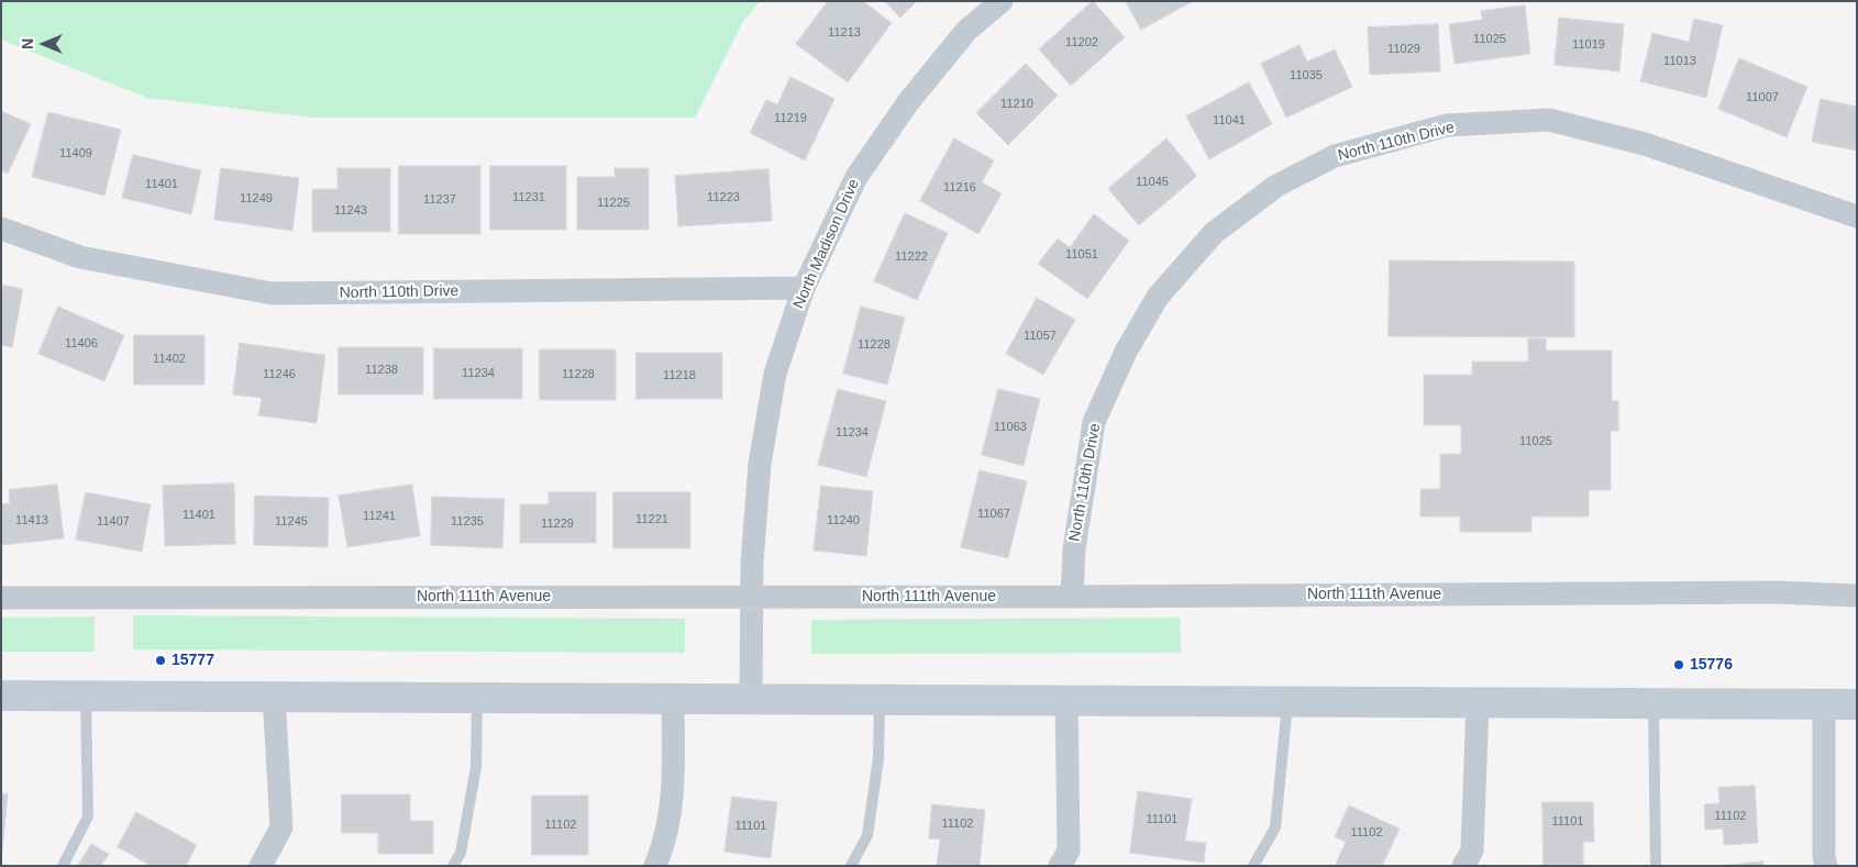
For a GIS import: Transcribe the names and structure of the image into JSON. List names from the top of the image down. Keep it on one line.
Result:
{"streets":{"street":["North 110th Drive","North Madison Drive","North 111th Avenue"]},"crossings":[["North 110th Drive","North Madison Drive"],["North 110th Drive","North 111th Avenue"],["North Madison Drive","North 111th Avenue"]],"places":["15777","15776"],"house_numbers":["11213","11025","11202","11019","11029","11013","11035","11007","11210","11219","11041","11409","11045","11401","11216","11231","11223","11249","11237","11225","11243","11051","11222","11057","11406","11228","11402","11238","11234","11246","11228","11218","11063","11234","11025","11067","11401","11241","11221","11413","11240","11407","11245","11235","11229","11102","11101","11101","11102","11102","11101","11102"],"north":"left"}
